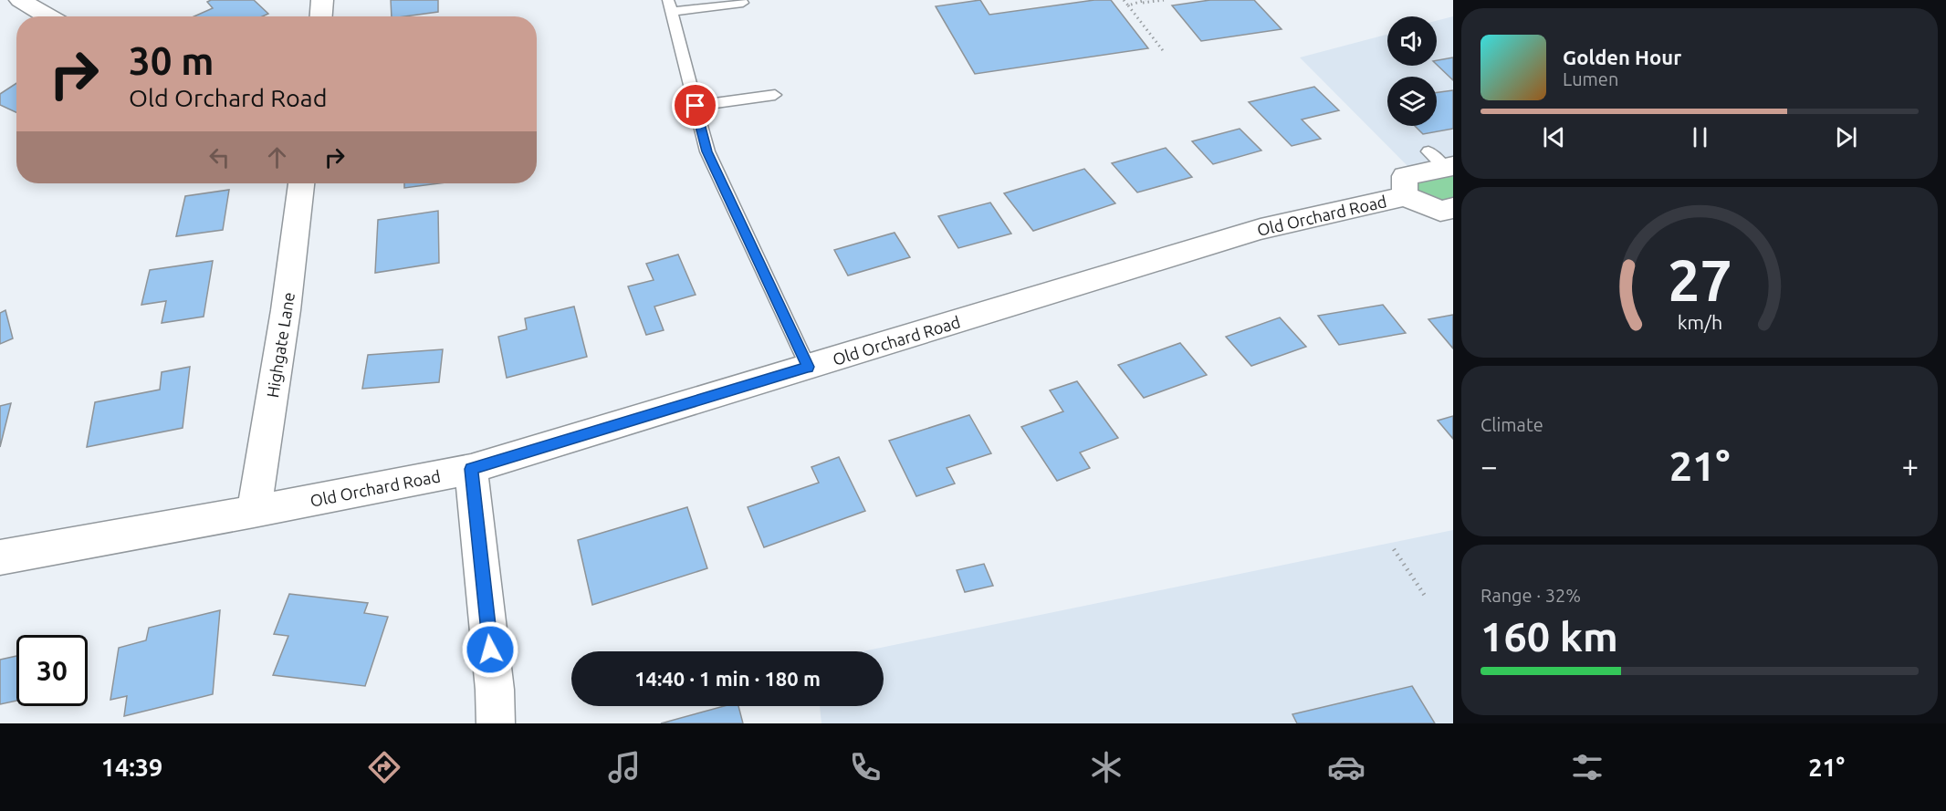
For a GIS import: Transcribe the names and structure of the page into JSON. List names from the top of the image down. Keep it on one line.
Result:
{"streets":{"street":["Old Orchard Road","Highgate Lane"]},"crossings":[["Old Orchard Road","Highgate Lane"]],"page":{"turn":["30 m","Old Orchard Road"],"song":["Golden Hour","Lumen"],"tile":["Climate",["Range · 32%","160 km"]],"heat":["−","21°","+"],"limit":"30","trip":"14:40 · 1 min · 180 m","tabs":["14:39","21°"],"gauge":["27","km/h"]}}
